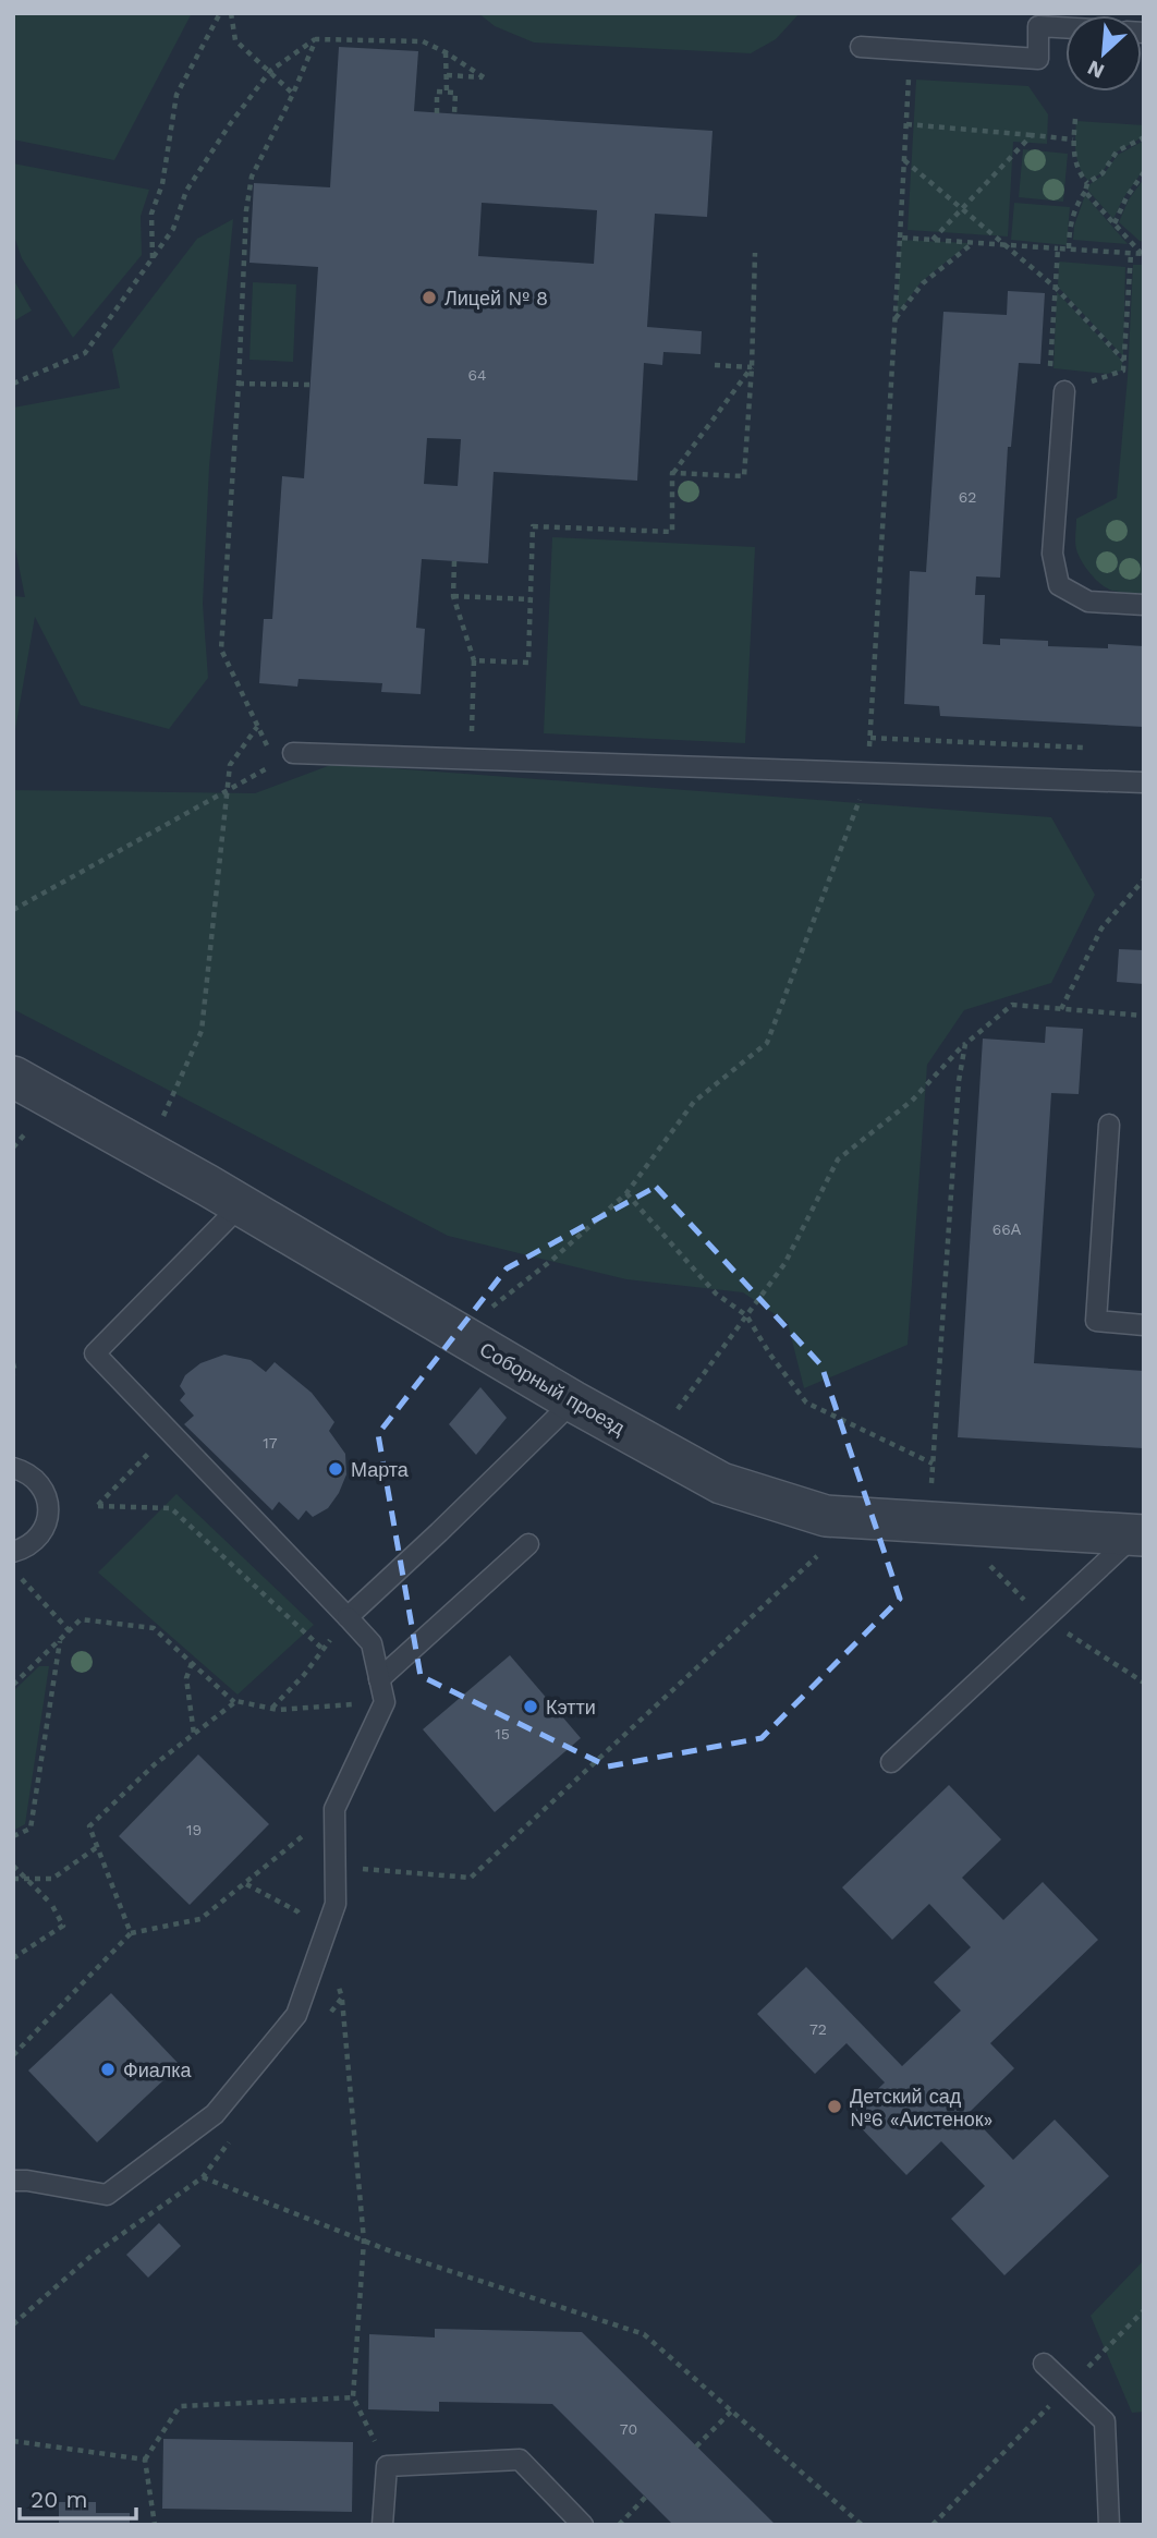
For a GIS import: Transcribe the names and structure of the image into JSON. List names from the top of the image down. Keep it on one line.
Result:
{"streets":{"street":["Соборный проезд"]},"places":["Лицей № 8","Марта","Кэтти","Фиалка","Детский сад №6 «Аистенок»"],"house_numbers":["64","62","66А","17","15","19","72","70"],"scale_bar":"20 m","north":"bottom left"}
